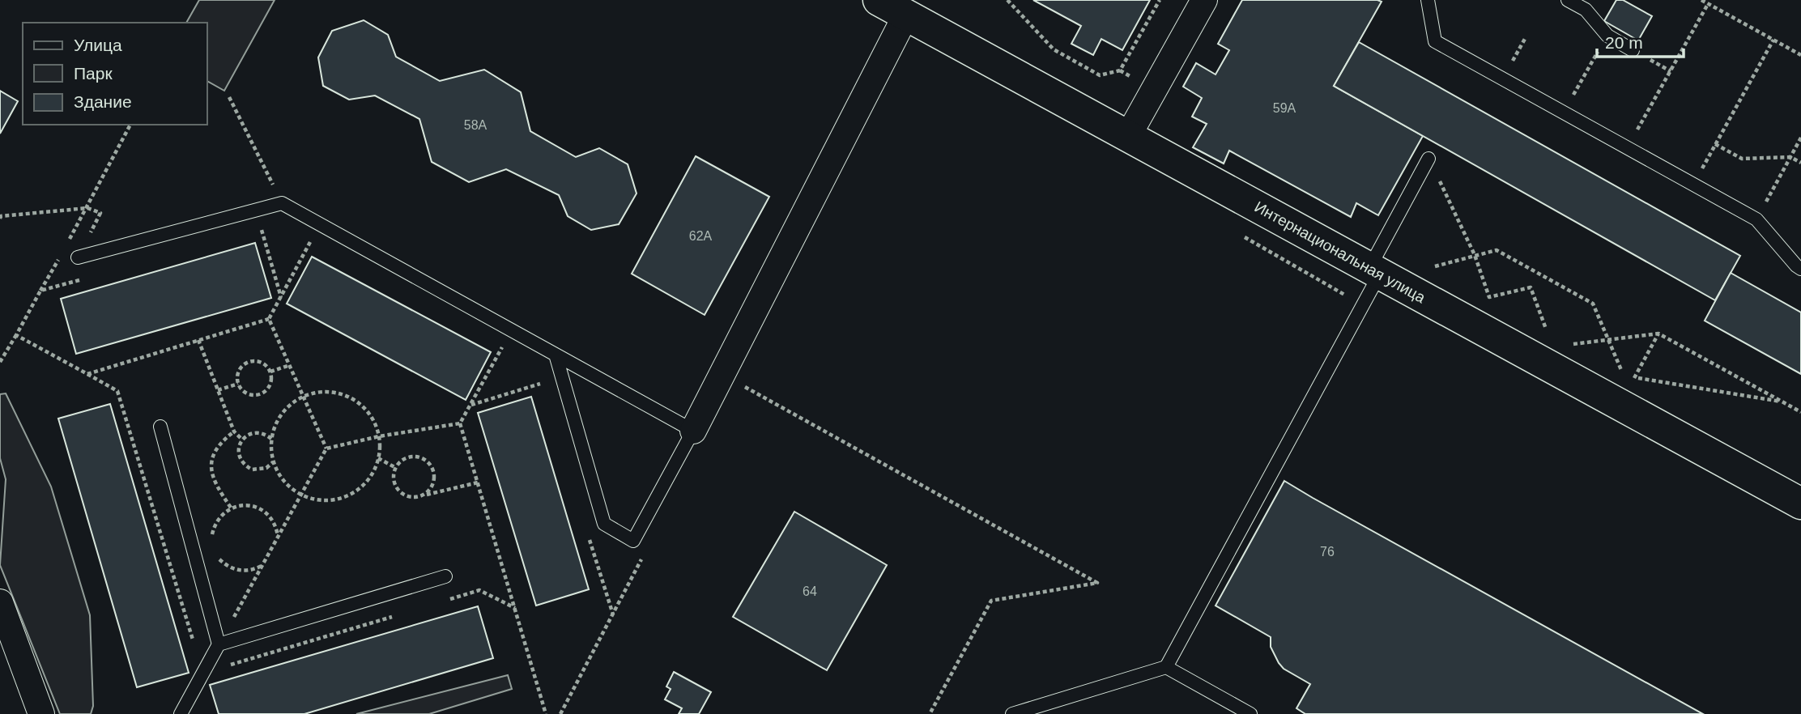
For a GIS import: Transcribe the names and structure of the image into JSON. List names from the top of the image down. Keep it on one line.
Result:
{"streets":{"main road":["Интернациональная улица"]},"house_numbers":["59А","58А","62А","76","64"],"legend":["Улица","Парк","Здание"],"scale_bar":"20 m"}
